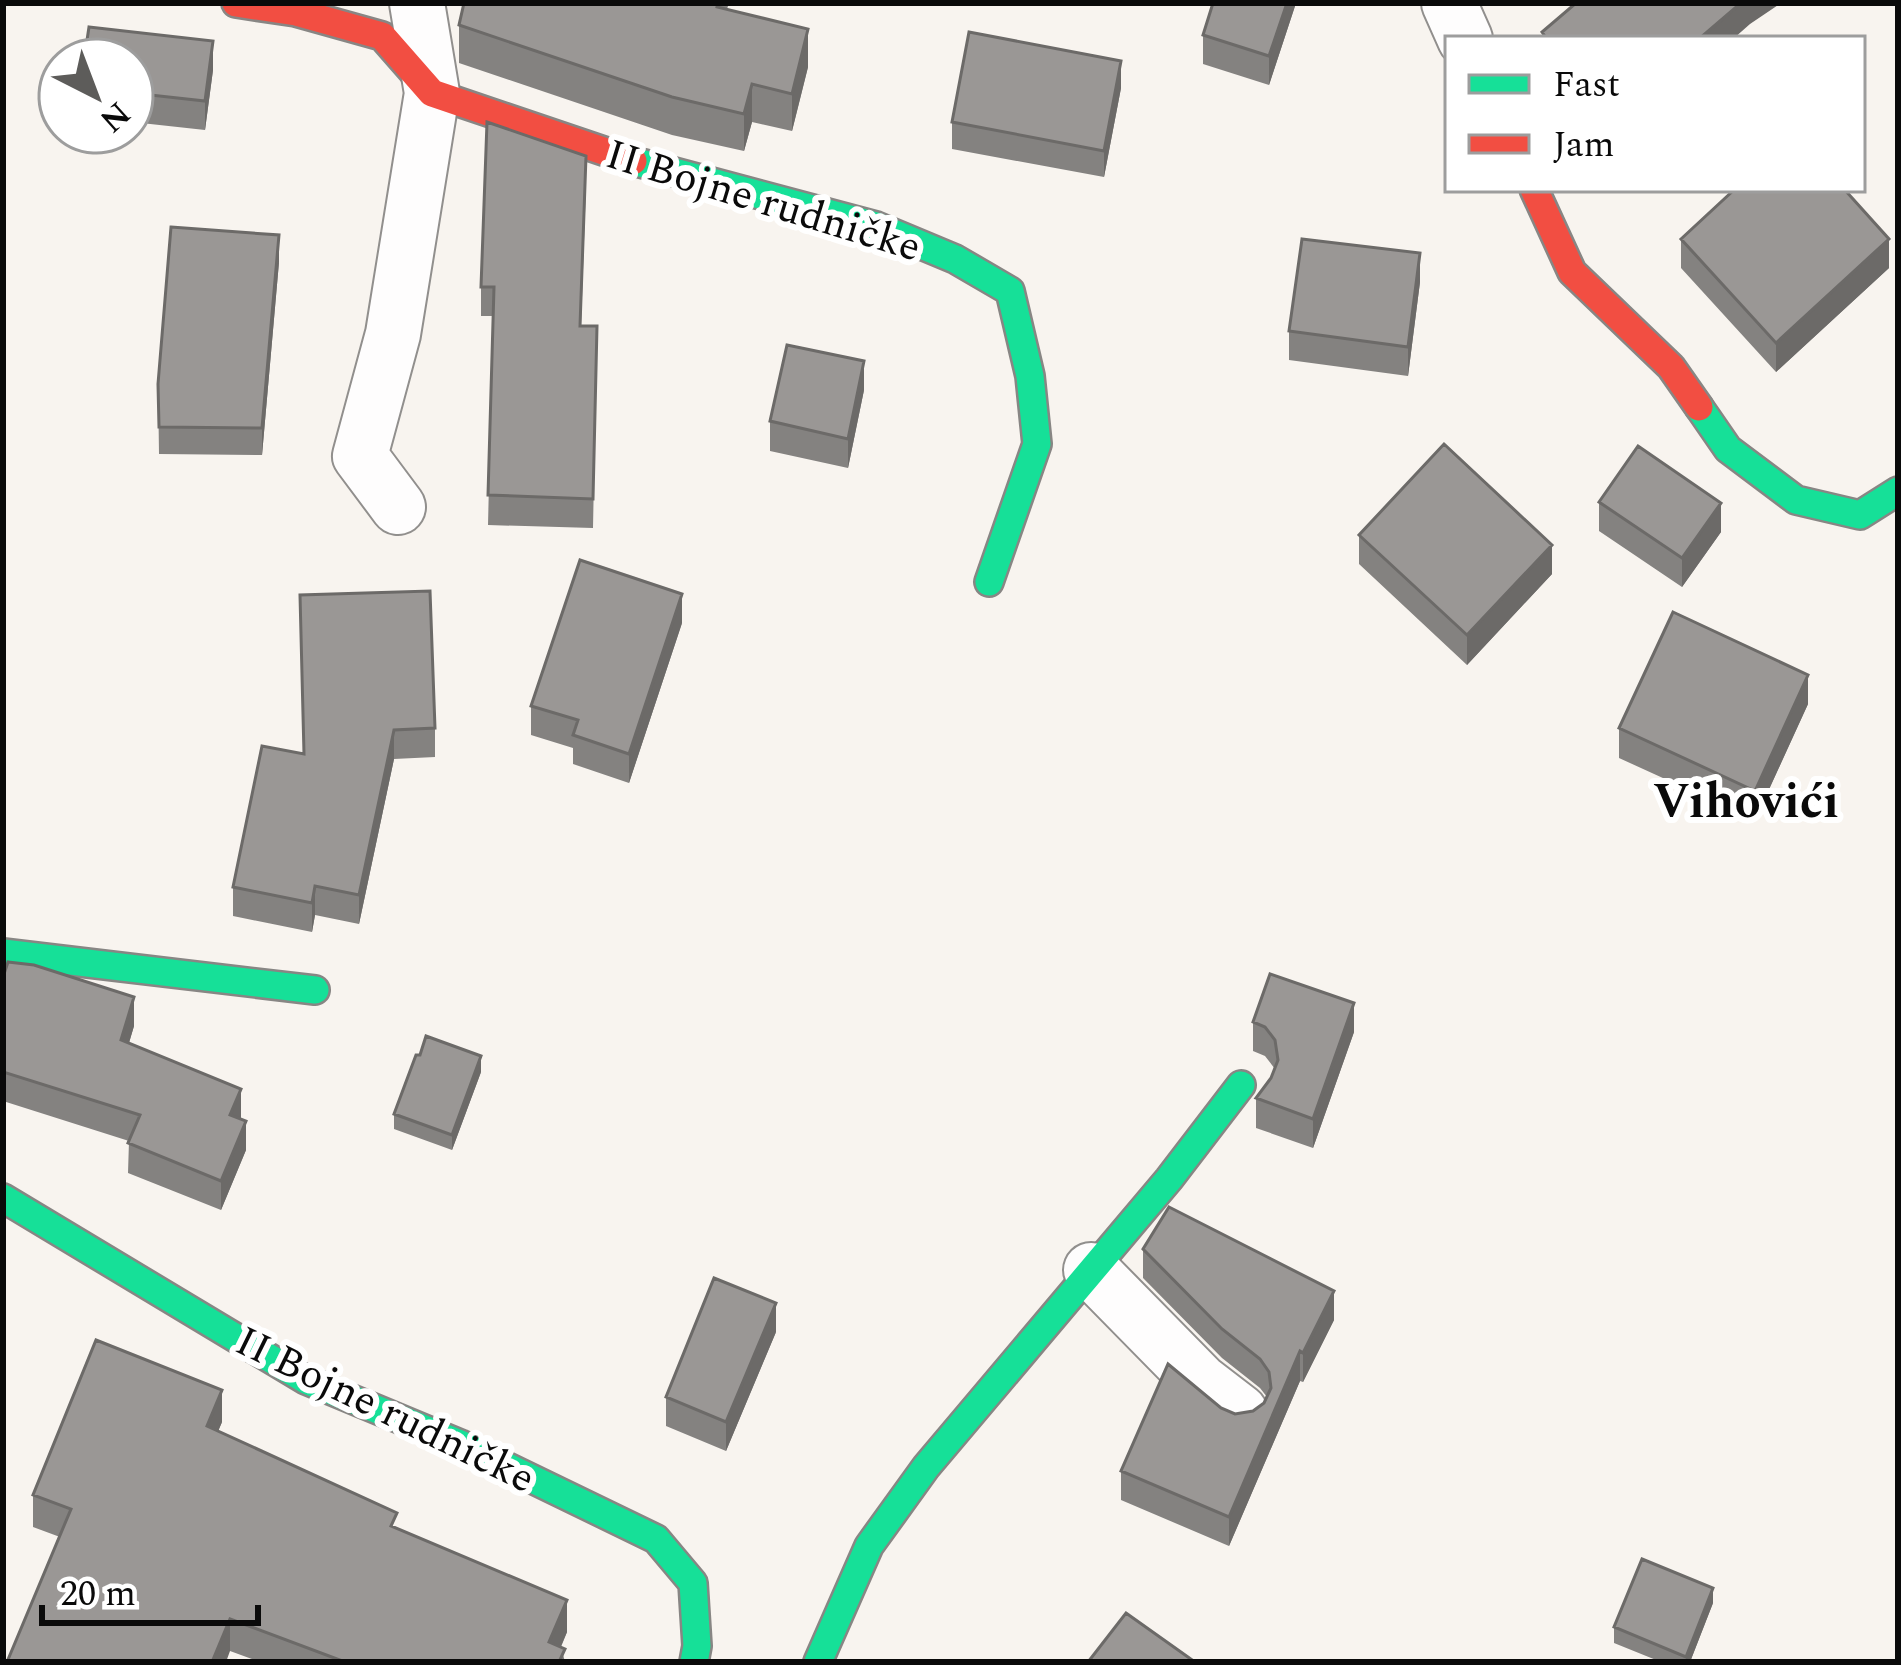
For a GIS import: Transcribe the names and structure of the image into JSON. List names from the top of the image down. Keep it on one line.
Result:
{"streets":{"street":["II Bojne rudničke"]},"districts":["Vihovići"],"legend":["Fast","Jam"],"scale_bar":"20 m","north":"bottom right"}
